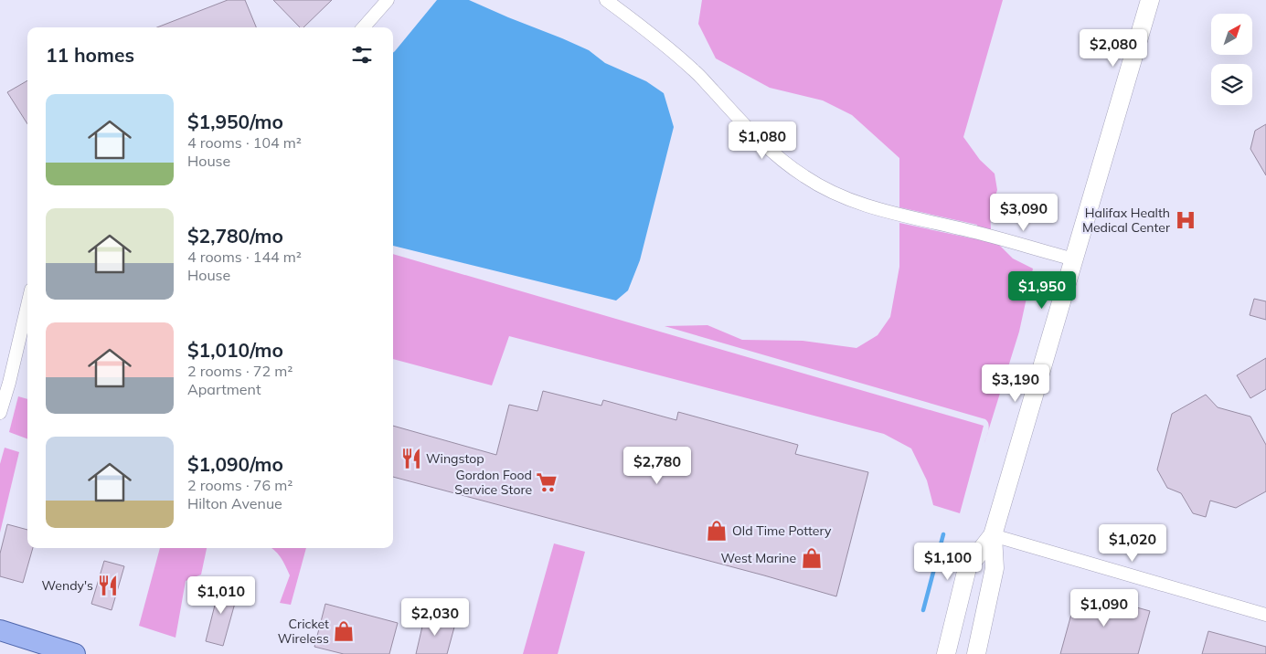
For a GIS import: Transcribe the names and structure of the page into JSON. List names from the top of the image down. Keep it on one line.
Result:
{"places":{"hospital":["Halifax Health Medical Center"],"restaurant":["Wingstop","Wendy's"],"supermarket":["Gordon Food Service Store"],"shop":["Old Time Pottery","West Marine","Cricket Wireless"]},"north":"top right","page":{"heading":"11 homes","price":["$2,080","$1,080","$3,090","$1,950","$3,190","$2,780","$1,020","$1,100","$1,010","$1,090","$2,030"],"list":[{"name":"$1,950/mo","note":"4 rooms · 104 m² · House"},{"name":"$2,780/mo","note":"4 rooms · 144 m² · House"},{"name":"$1,010/mo","note":"2 rooms · 72 m² · Apartment"},{"name":"$1,090/mo","note":"2 rooms · 76 m² · Hilton Avenue"}]}}
